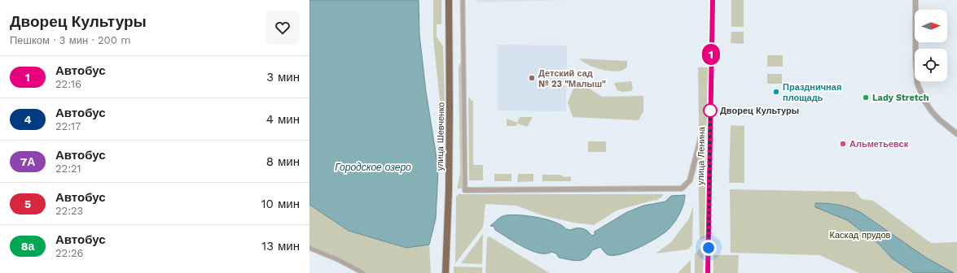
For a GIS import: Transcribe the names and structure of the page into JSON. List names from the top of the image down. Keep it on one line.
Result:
{"streets":{"main road":["улица Шевченко","улица Ленина"]},"water":["Городское озеро"],"parks":["Каскад прудов"],"places":["Детский сад № 23 \"Малыш\"","Праздничная площадь","Lady Stretch","Дворец Культуры","Альметьевск"],"lines":["bus line 1"],"north":"right","page":{"heading":["Дворец Культуры","Пешком · 3 мин · 200 m"],"on_map":"1","list":[{"mark":"1","name":"Автобус","note":"22:16","value":"3 мин"},{"mark":"4","name":"Автобус","note":"22:17","value":"4 мин"},{"mark":"7А","name":"Автобус","note":"22:21","value":"8 мин"},{"mark":"5","name":"Автобус","note":"22:23","value":"10 мин"},{"mark":"8а","name":"Автобус","note":"22:26","value":"13 мин"}]}}
